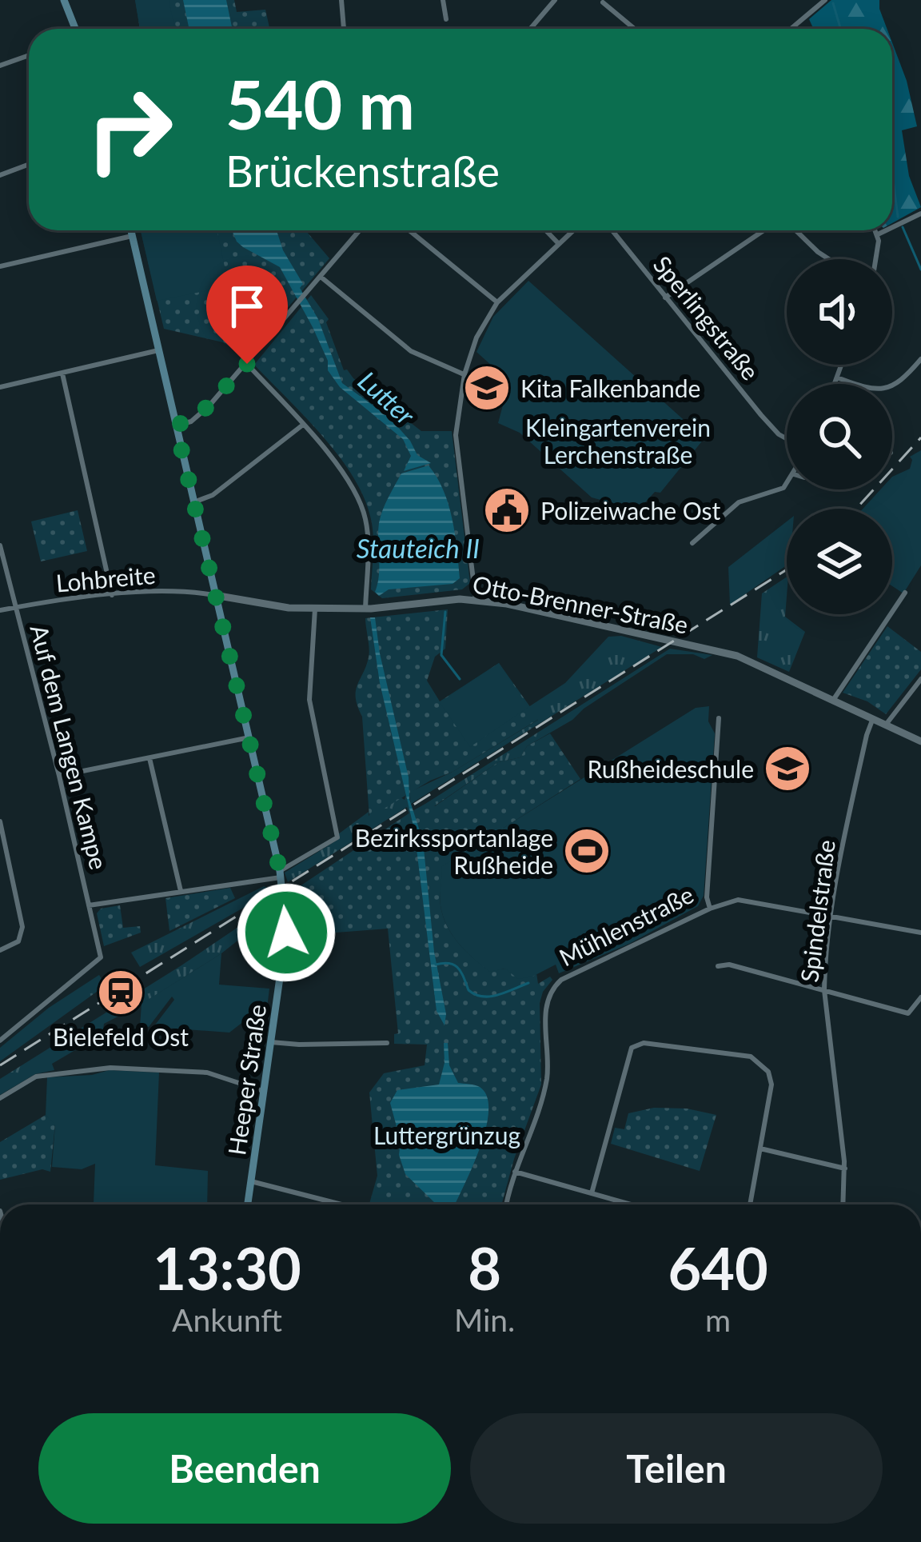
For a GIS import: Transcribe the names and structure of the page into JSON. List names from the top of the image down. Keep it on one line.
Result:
{"streets":{"main road":["Heeper Straße"],"street":["Sperlingstraße","Lohbreite","Otto-Brenner-Straße","Auf dem Langen Kampe","Spindelstraße","Mühlenstraße"]},"crossings":[["Lohbreite","Otto-Brenner-Straße"],["Lohbreite","Auf dem Langen Kampe"],["Lohbreite","Heeper Straße"],["Otto-Brenner-Straße","Spindelstraße"],["Otto-Brenner-Straße","Heeper Straße"]],"water":["Lutter","Stauteich II"],"parks":["Kleingartenverein Lerchenstraße","Luttergrünzug"],"places":{"school or university":["Kita Falkenbande","Rußheideschule"],"public building":["Polizeiwache Ost"],"sports":["Bezirkssportanlage Rußheide"],"station":["Bielefeld Ost"]},"page":{"turn":["540 m","Brückenstraße"],"eta":["13:30","Ankunft","8","Min.","640","m"],"buttons":["Beenden","Teilen"]}}
